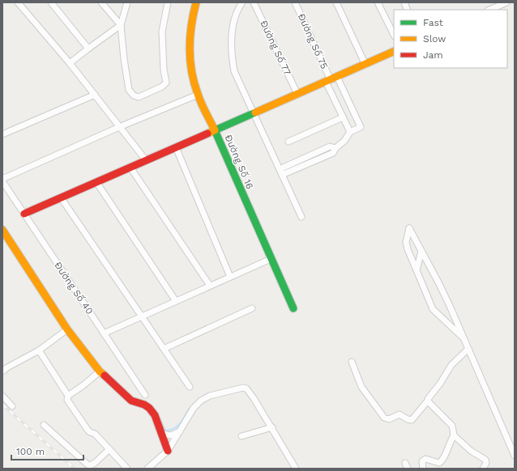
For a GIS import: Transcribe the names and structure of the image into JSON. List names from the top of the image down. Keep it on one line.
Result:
{"streets":{"street":["Đường Số 75","Đường Số 77","Đường Số 16","Đường Số 40"]},"crossings":[["Đường Số 75","Đường Số 16"],["Đường Số 77","Đường Số 16"]],"legend":["Fast","Slow","Jam"],"scale_bar":"100 m"}
